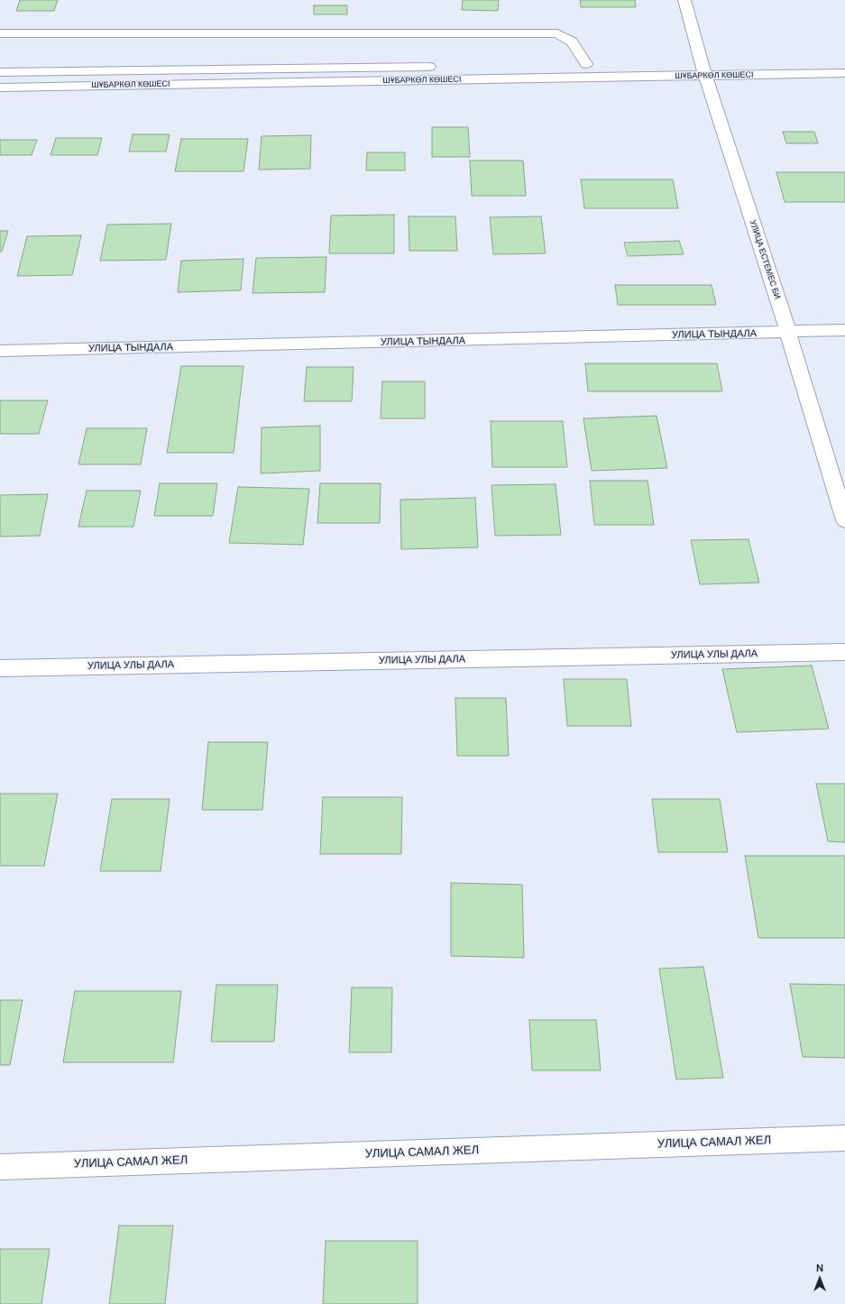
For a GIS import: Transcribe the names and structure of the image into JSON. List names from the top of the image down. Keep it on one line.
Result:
{"streets":{"street":["ШҰБАРКӨЛ КӨШЕСІ","УЛИЦА ЕСТЕМЕС БИ","УЛИЦА ТЫНДАЛА","УЛИЦА УЛЫ ДАЛА","УЛИЦА САМАЛ ЖЕЛ"]},"crossings":[["ШҰБАРКӨЛ КӨШЕСІ","УЛИЦА ЕСТЕМЕС БИ"],["УЛИЦА ЕСТЕМЕС БИ","УЛИЦА ТЫНДАЛА"]],"north":"top"}
